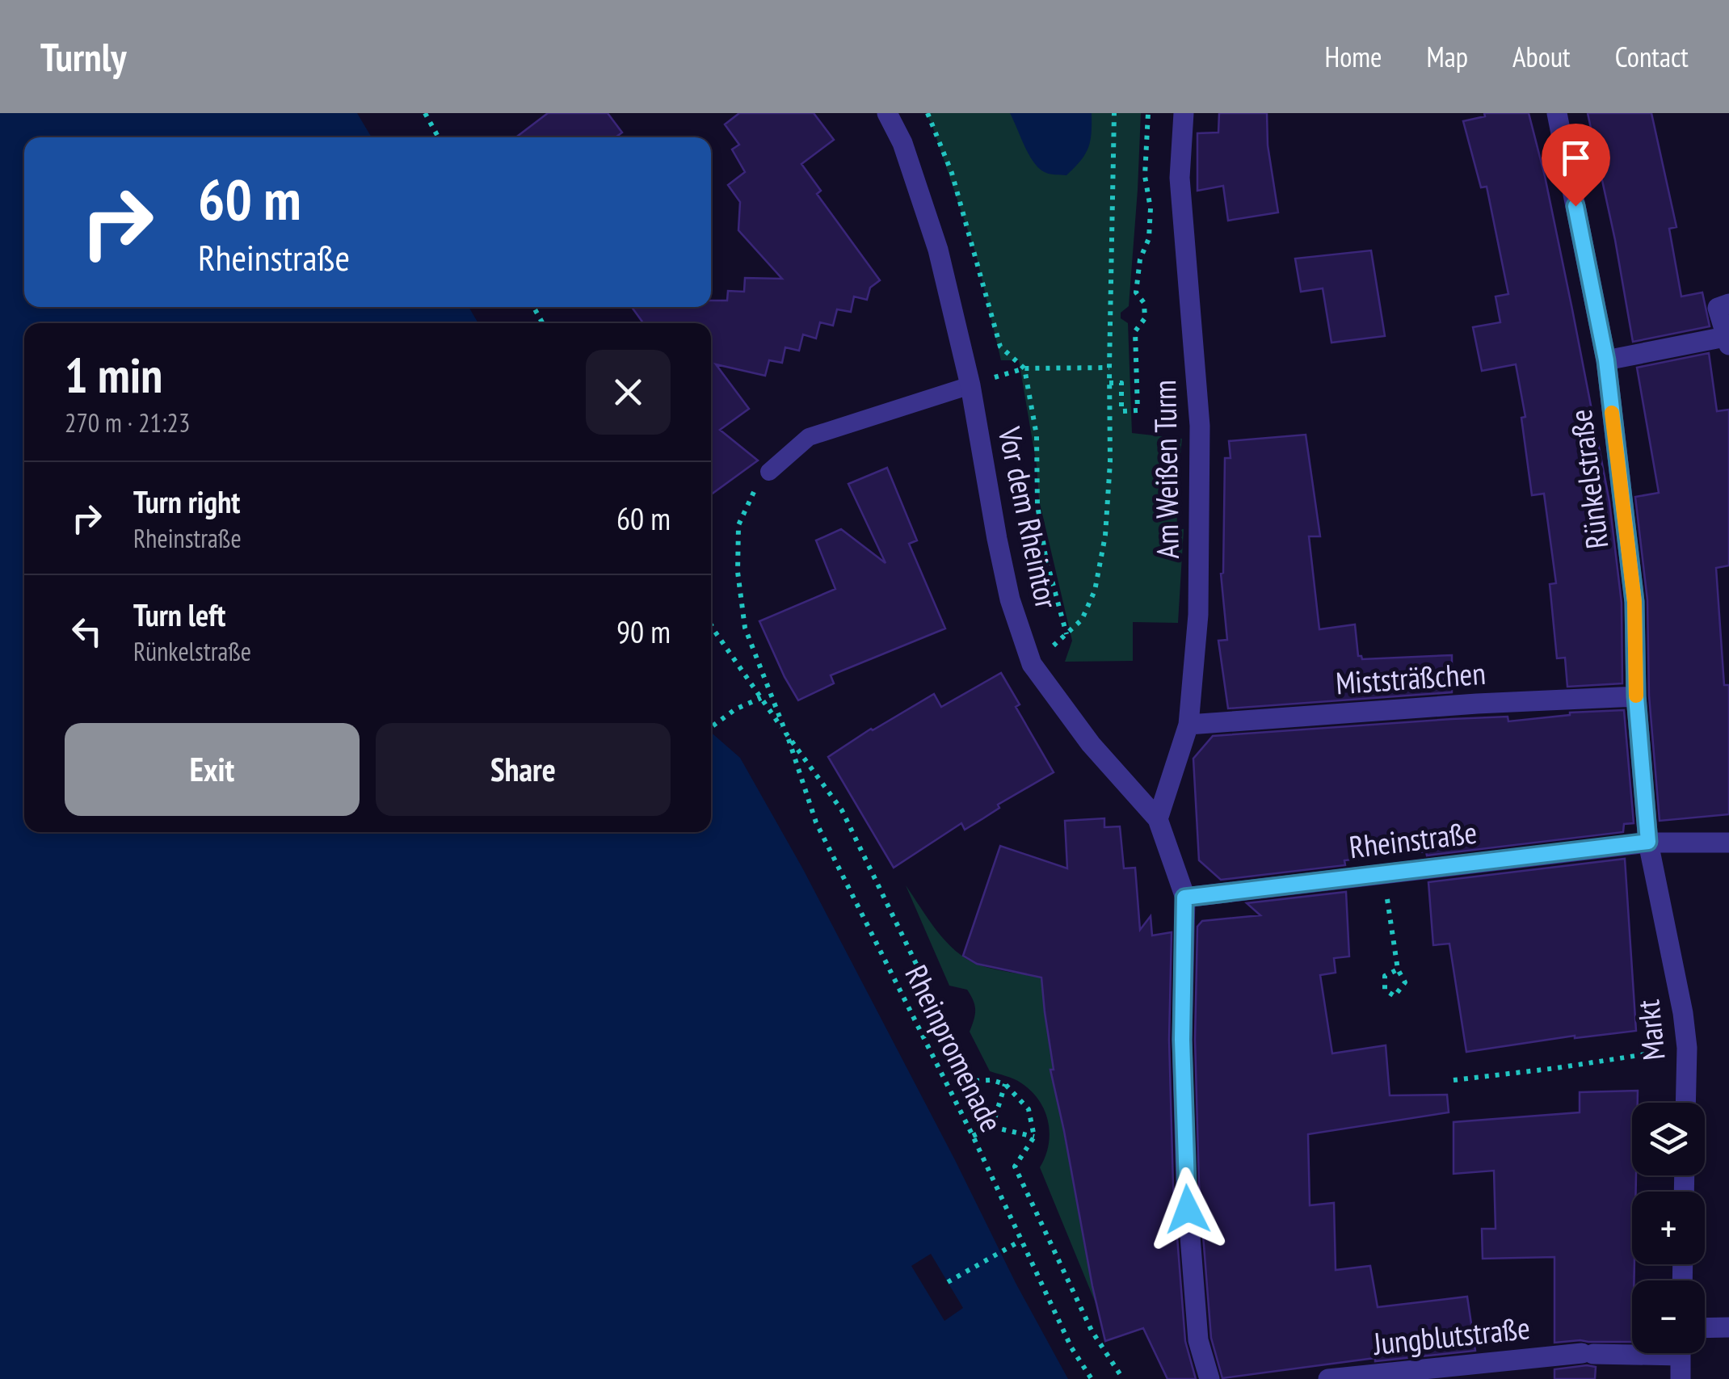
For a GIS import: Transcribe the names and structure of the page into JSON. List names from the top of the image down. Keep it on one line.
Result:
{"streets":{"street":["Am Weißen Turm","Rünkelstraße","Vor dem Rheintor","Miststräßchen","Rheinstraße","Markt","Jungblutstraße"],"path":["Rheinpromenade"]},"crossings":[["Am Weißen Turm","Vor dem Rheintor"],["Am Weißen Turm","Miststräßchen"],["Rünkelstraße","Miststräßchen"],["Rünkelstraße","Rheinstraße"],["Rünkelstraße","Markt"],["Vor dem Rheintor","Rheinstraße"],["Rheinstraße","Markt"]],"page":{"header":"Turnly","nav":["Home","Map","About","Contact"],"turn":["60 m","Rheinstraße"],"heading":["1 min","270 m · 21:23"],"list":[{"name":"Turn right","note":"Rheinstraße","value":"60 m"},{"name":"Turn left","note":"Rünkelstraße","value":"90 m"}],"buttons":["Exit","Share"],"map_buttons":["+","−"]}}
